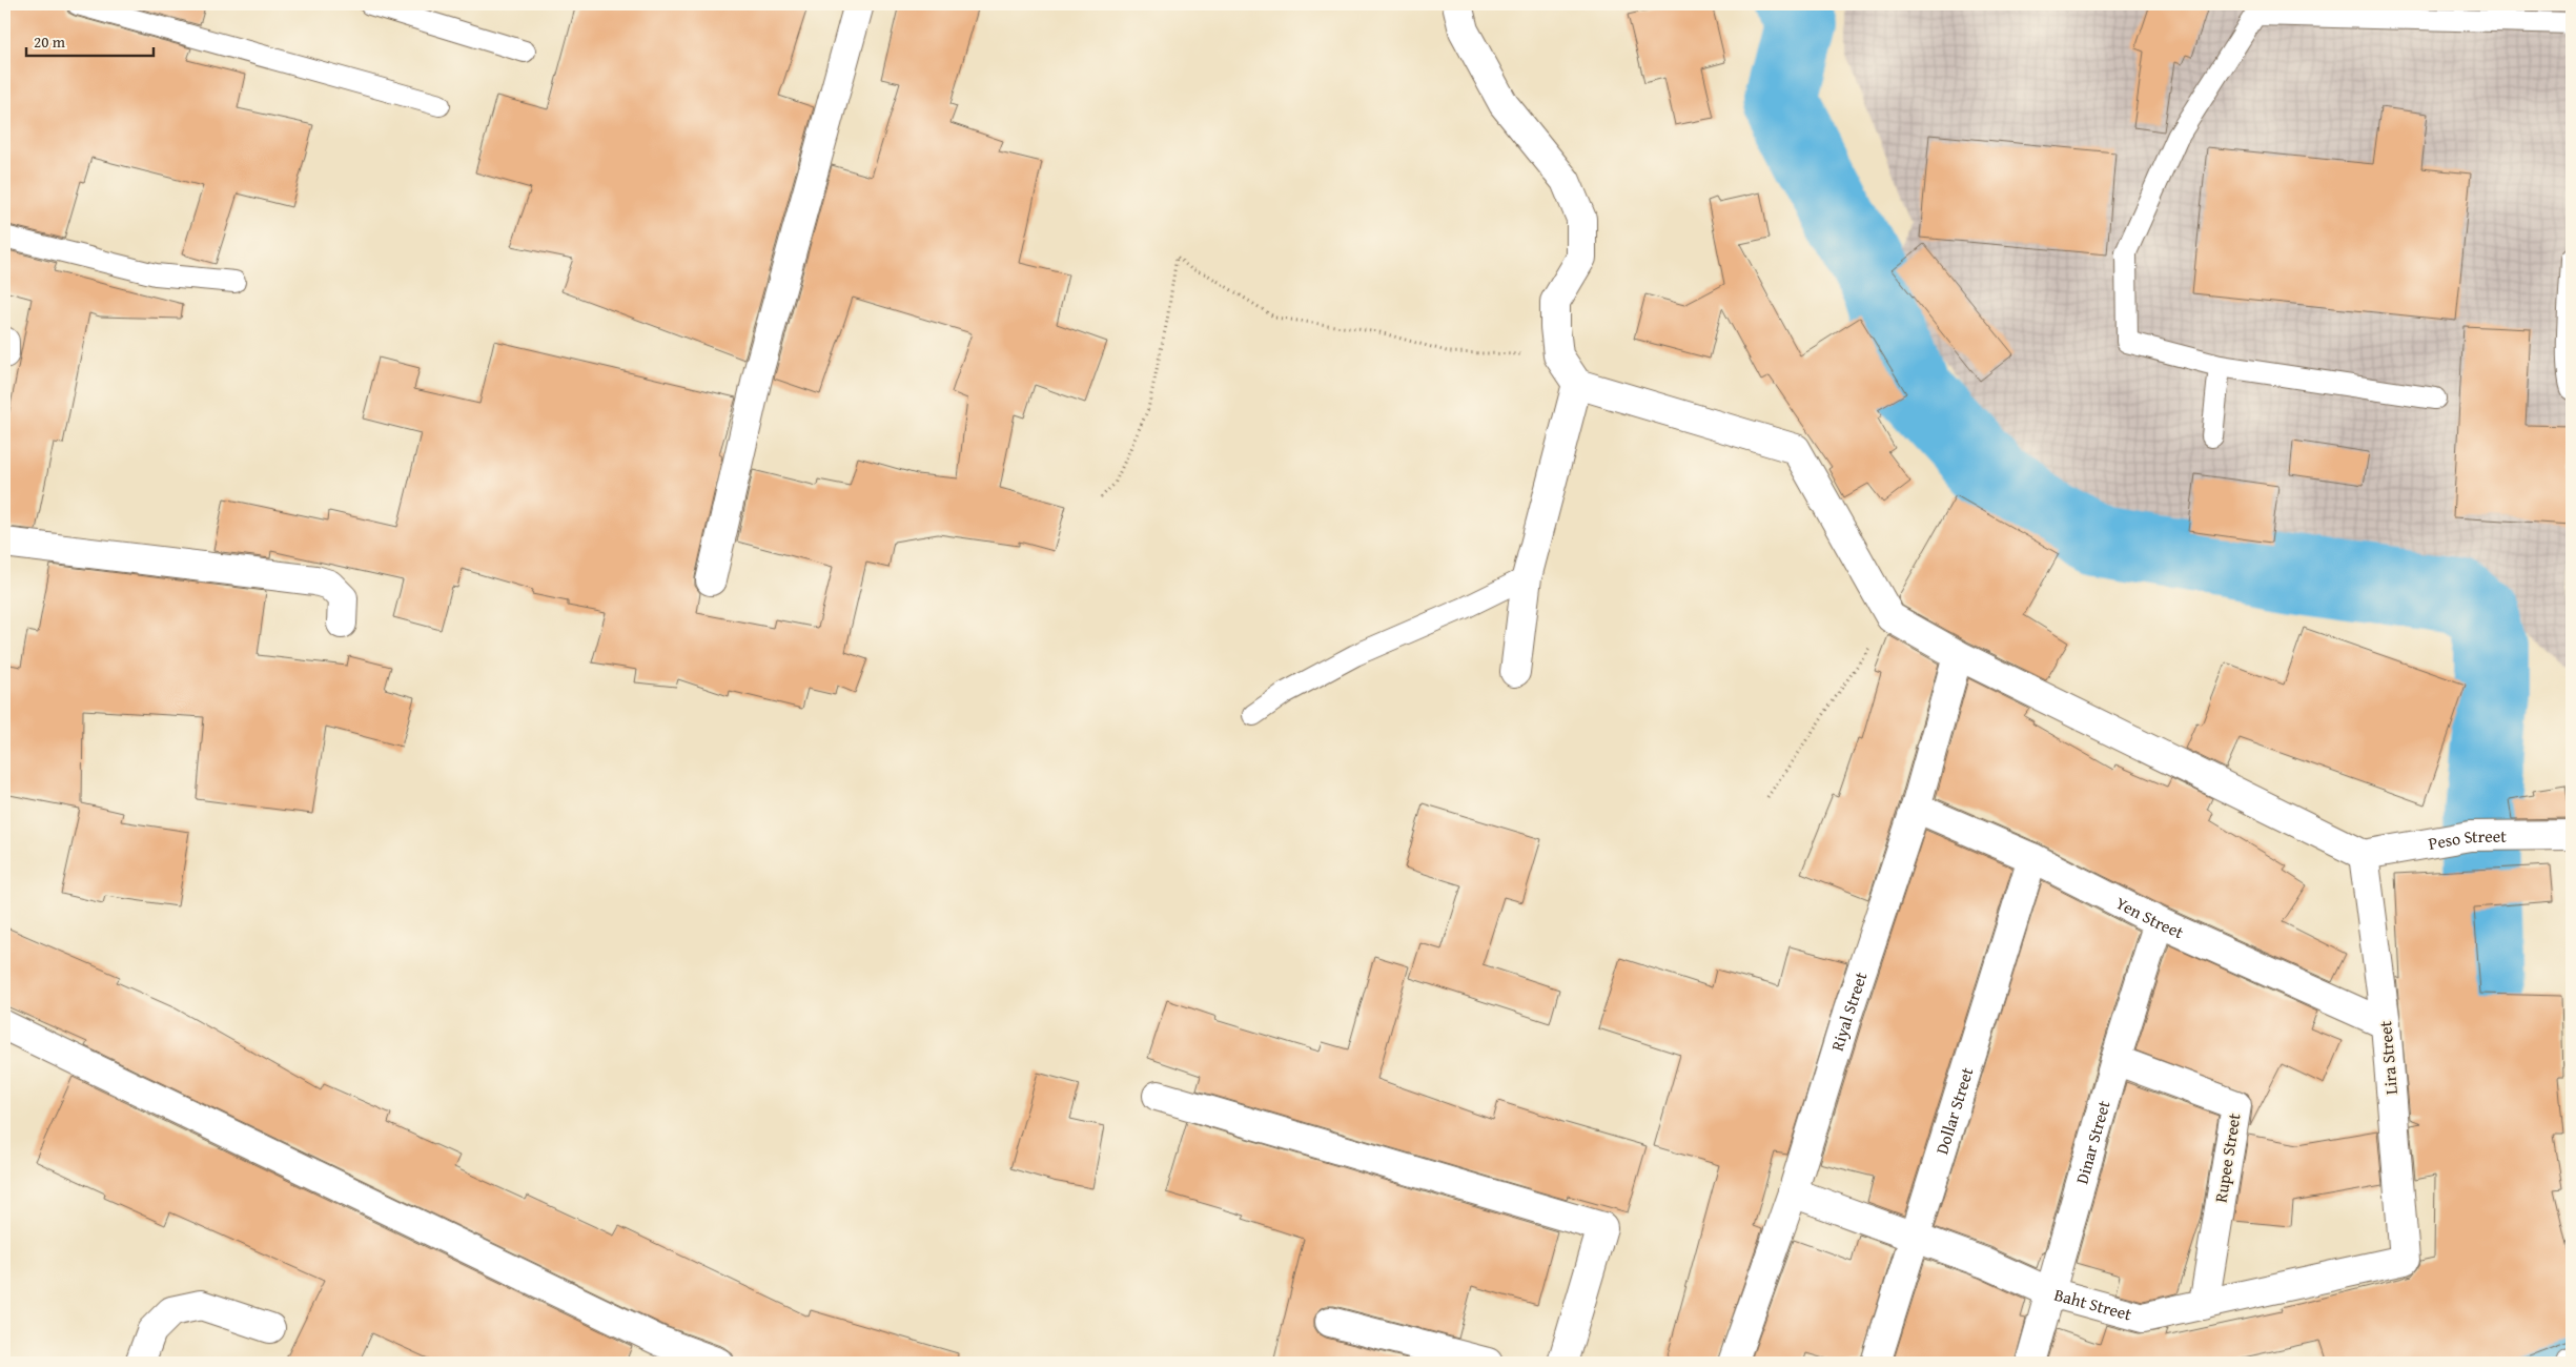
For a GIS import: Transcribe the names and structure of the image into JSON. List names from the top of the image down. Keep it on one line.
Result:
{"streets":{"street":["Peso Street","Yen Street","Riyal Street","Lira Street","Dollar Street","Dinar Street","Rupee Street","Baht Street"]},"crossings":[["Peso Street","Lira Street"],["Yen Street","Riyal Street"],["Yen Street","Lira Street"],["Yen Street","Dollar Street"],["Yen Street","Dinar Street"],["Riyal Street","Baht Street"],["Lira Street","Baht Street"],["Dollar Street","Baht Street"],["Dinar Street","Rupee Street"],["Dinar Street","Baht Street"],["Rupee Street","Baht Street"]],"scale_bar":"20 m"}
